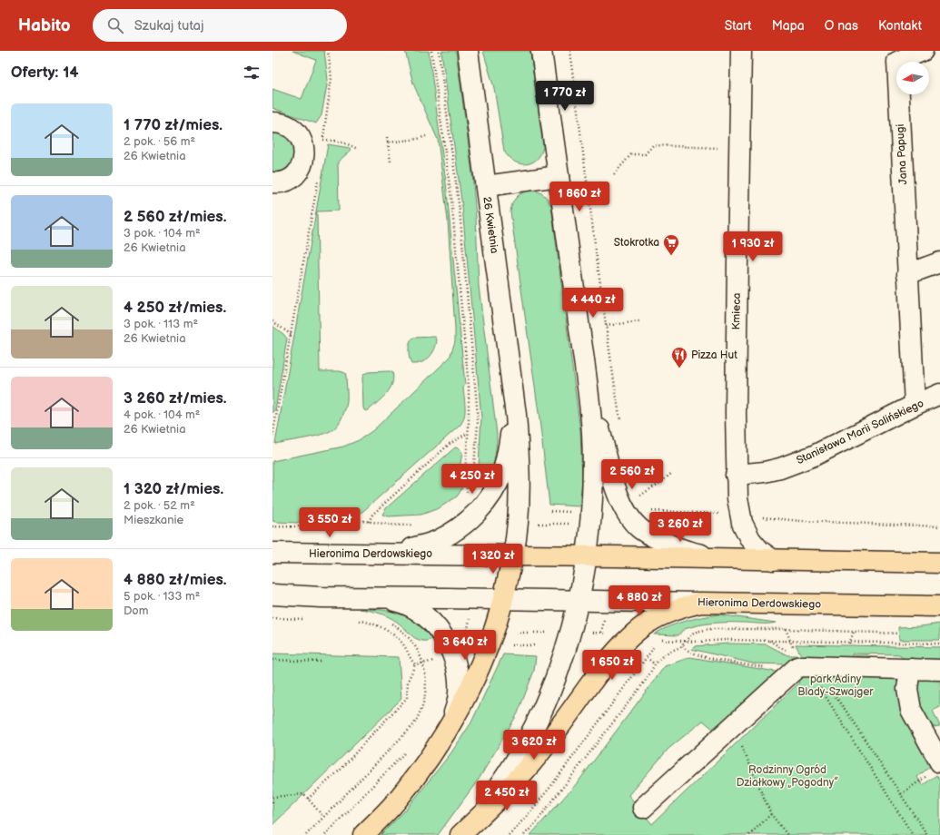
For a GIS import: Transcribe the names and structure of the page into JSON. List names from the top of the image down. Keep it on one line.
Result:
{"streets":{"main road":["Hieronima Derdowskiego"],"street":["Jana Papugi","26 Kwietnia","Kmieca","Stanisława Marii Salińskiego"]},"crossings":[["Jana Papugi","Stanisława Marii Salińskiego"],["26 Kwietnia","Hieronima Derdowskiego"],["Kmieca","Stanisława Marii Salińskiego"],["Kmieca","Hieronima Derdowskiego"]],"parks":["park Adiny Blady-Szwajger","Rodzinny Ogród Działkowy „Pogodny”"],"places":{"supermarket":["Stokrotka"],"restaurant":["Pizza Hut"]},"north":"left","page":{"header":"Habito","search":"Szukaj tutaj","nav":["Start","Mapa","O nas","Kontakt"],"heading":"Oferty: 14","price":["1 770 zł","1 860 zł","1 930 zł","4 440 zł","2 560 zł","4 250 zł","3 550 zł","3 260 zł","1 320 zł","4 880 zł","3 640 zł","1 650 zł","3 620 zł","2 450 zł"],"list":[{"name":"1 770 zł/mies.","note":"2 pok. · 56 m² · 26 Kwietnia"},{"name":"2 560 zł/mies.","note":"3 pok. · 104 m² · 26 Kwietnia"},{"name":"4 250 zł/mies.","note":"3 pok. · 113 m² · 26 Kwietnia"},{"name":"3 260 zł/mies.","note":"4 pok. · 104 m² · 26 Kwietnia"},{"name":"1 320 zł/mies.","note":"2 pok. · 52 m² · Mieszkanie"},{"name":"4 880 zł/mies.","note":"5 pok. · 133 m² · Dom"}]}}
